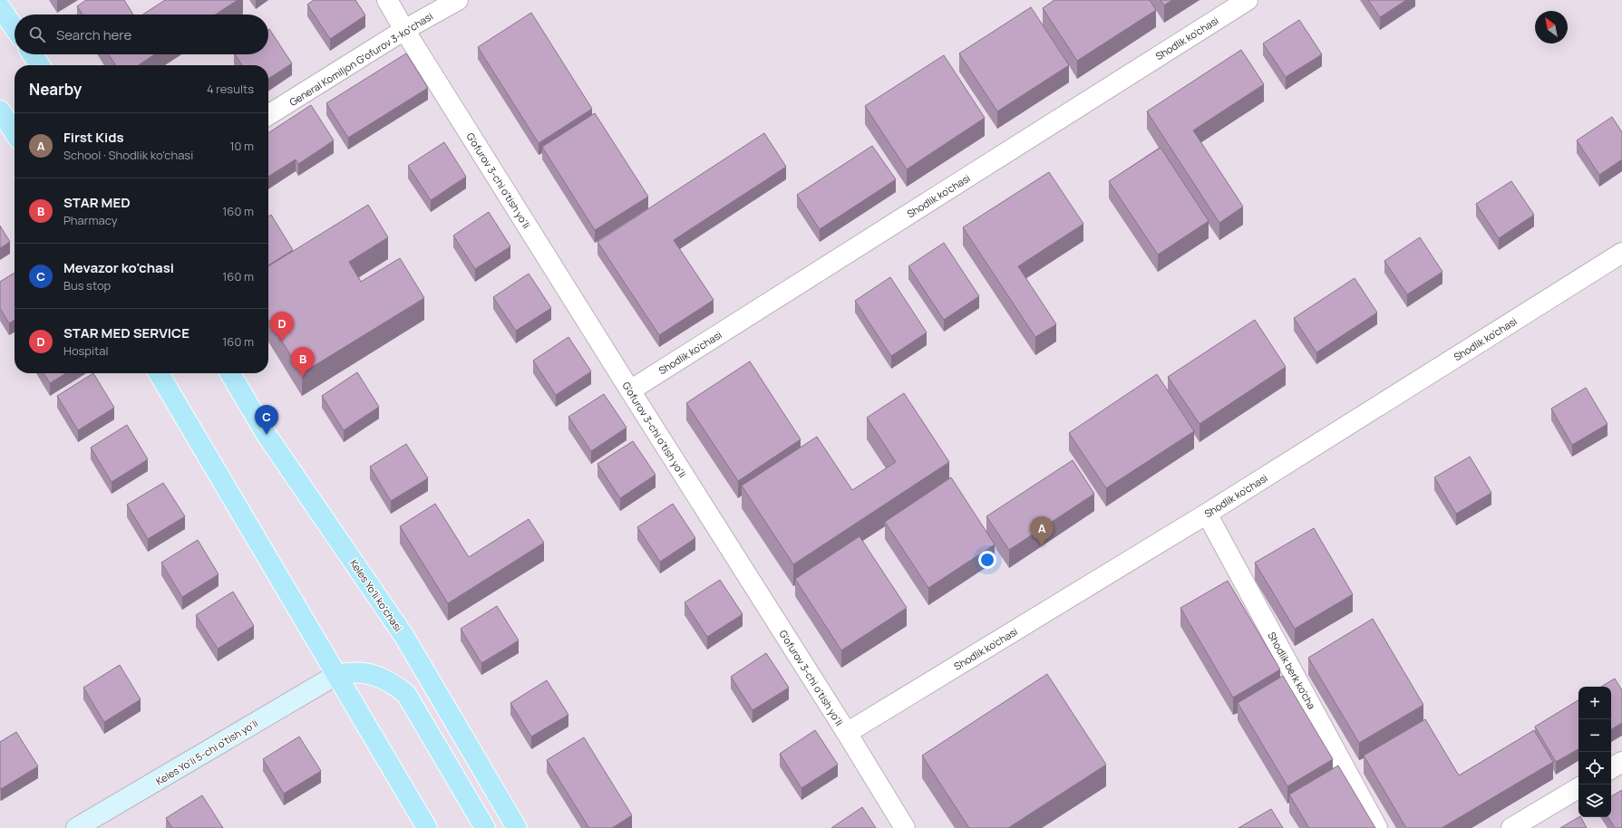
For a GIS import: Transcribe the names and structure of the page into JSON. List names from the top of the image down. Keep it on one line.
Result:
{"streets":{"main road":["Keles Yoʻli koʻchasi","Keles Yo'li 5-chi o'tish yo'li"],"street":["Shodlik ko'chasi","General Komiljon Gʻofurov 3-koʻchasi","G'ofurov 3-chi o'tish yo'li","Shodlik berk ko'cha"]},"crossings":[["Shodlik ko'chasi","G'ofurov 3-chi o'tish yo'li"],["Shodlik ko'chasi","Shodlik berk ko'cha"],["General Komiljon Gʻofurov 3-koʻchasi","G'ofurov 3-chi o'tish yo'li"]],"north":"top left","page":{"search":"Search here","heading":["Nearby","4 results"],"list":[{"mark":"A","name":"First Kids","note":"School · Shodlik ko'chasi","value":"10 m"},{"mark":"B","name":"STAR MED","note":"Pharmacy","value":"160 m"},{"mark":"C","name":"Mevazor ko'chasi","note":"Bus stop","value":"160 m"},{"mark":"D","name":"STAR MED SERVICE","note":"Hospital","value":"160 m"}],"pins":["D","B","C","A"],"map_buttons":["+","−"]}}
